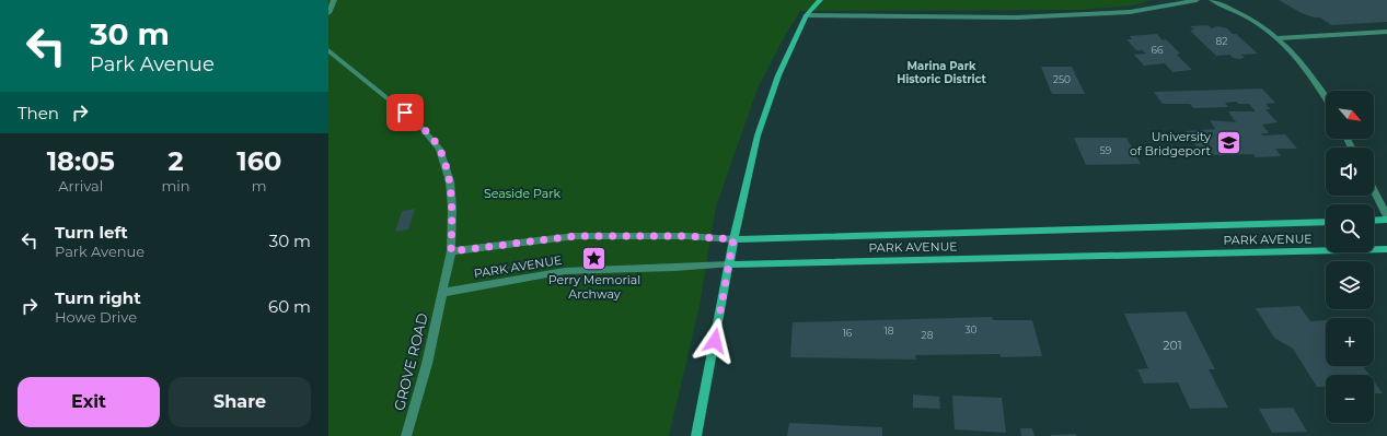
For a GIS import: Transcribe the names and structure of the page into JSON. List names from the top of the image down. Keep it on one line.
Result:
{"streets":{"street":["PARK AVENUE","GROVE ROAD"]},"crossings":[["PARK AVENUE","GROVE ROAD"]],"districts":["Marina Park Historic District"],"parks":["Seaside Park"],"places":{"school or university":["University of Bridgeport"],"place":["Perry Memorial Archway"]},"house_numbers":["82","66","250","59","30","18","16","28","201"],"north":"bottom right","page":{"turn":["30 m","Park Avenue"],"map_buttons":["+","−"],"then":"Then","eta":["18:05","Arrival","2","min","160","m"],"list":[{"name":"Turn left","note":"Park Avenue","value":"30 m"},{"name":"Turn right","note":"Howe Drive","value":"60 m"}],"buttons":["Exit","Share"]}}
